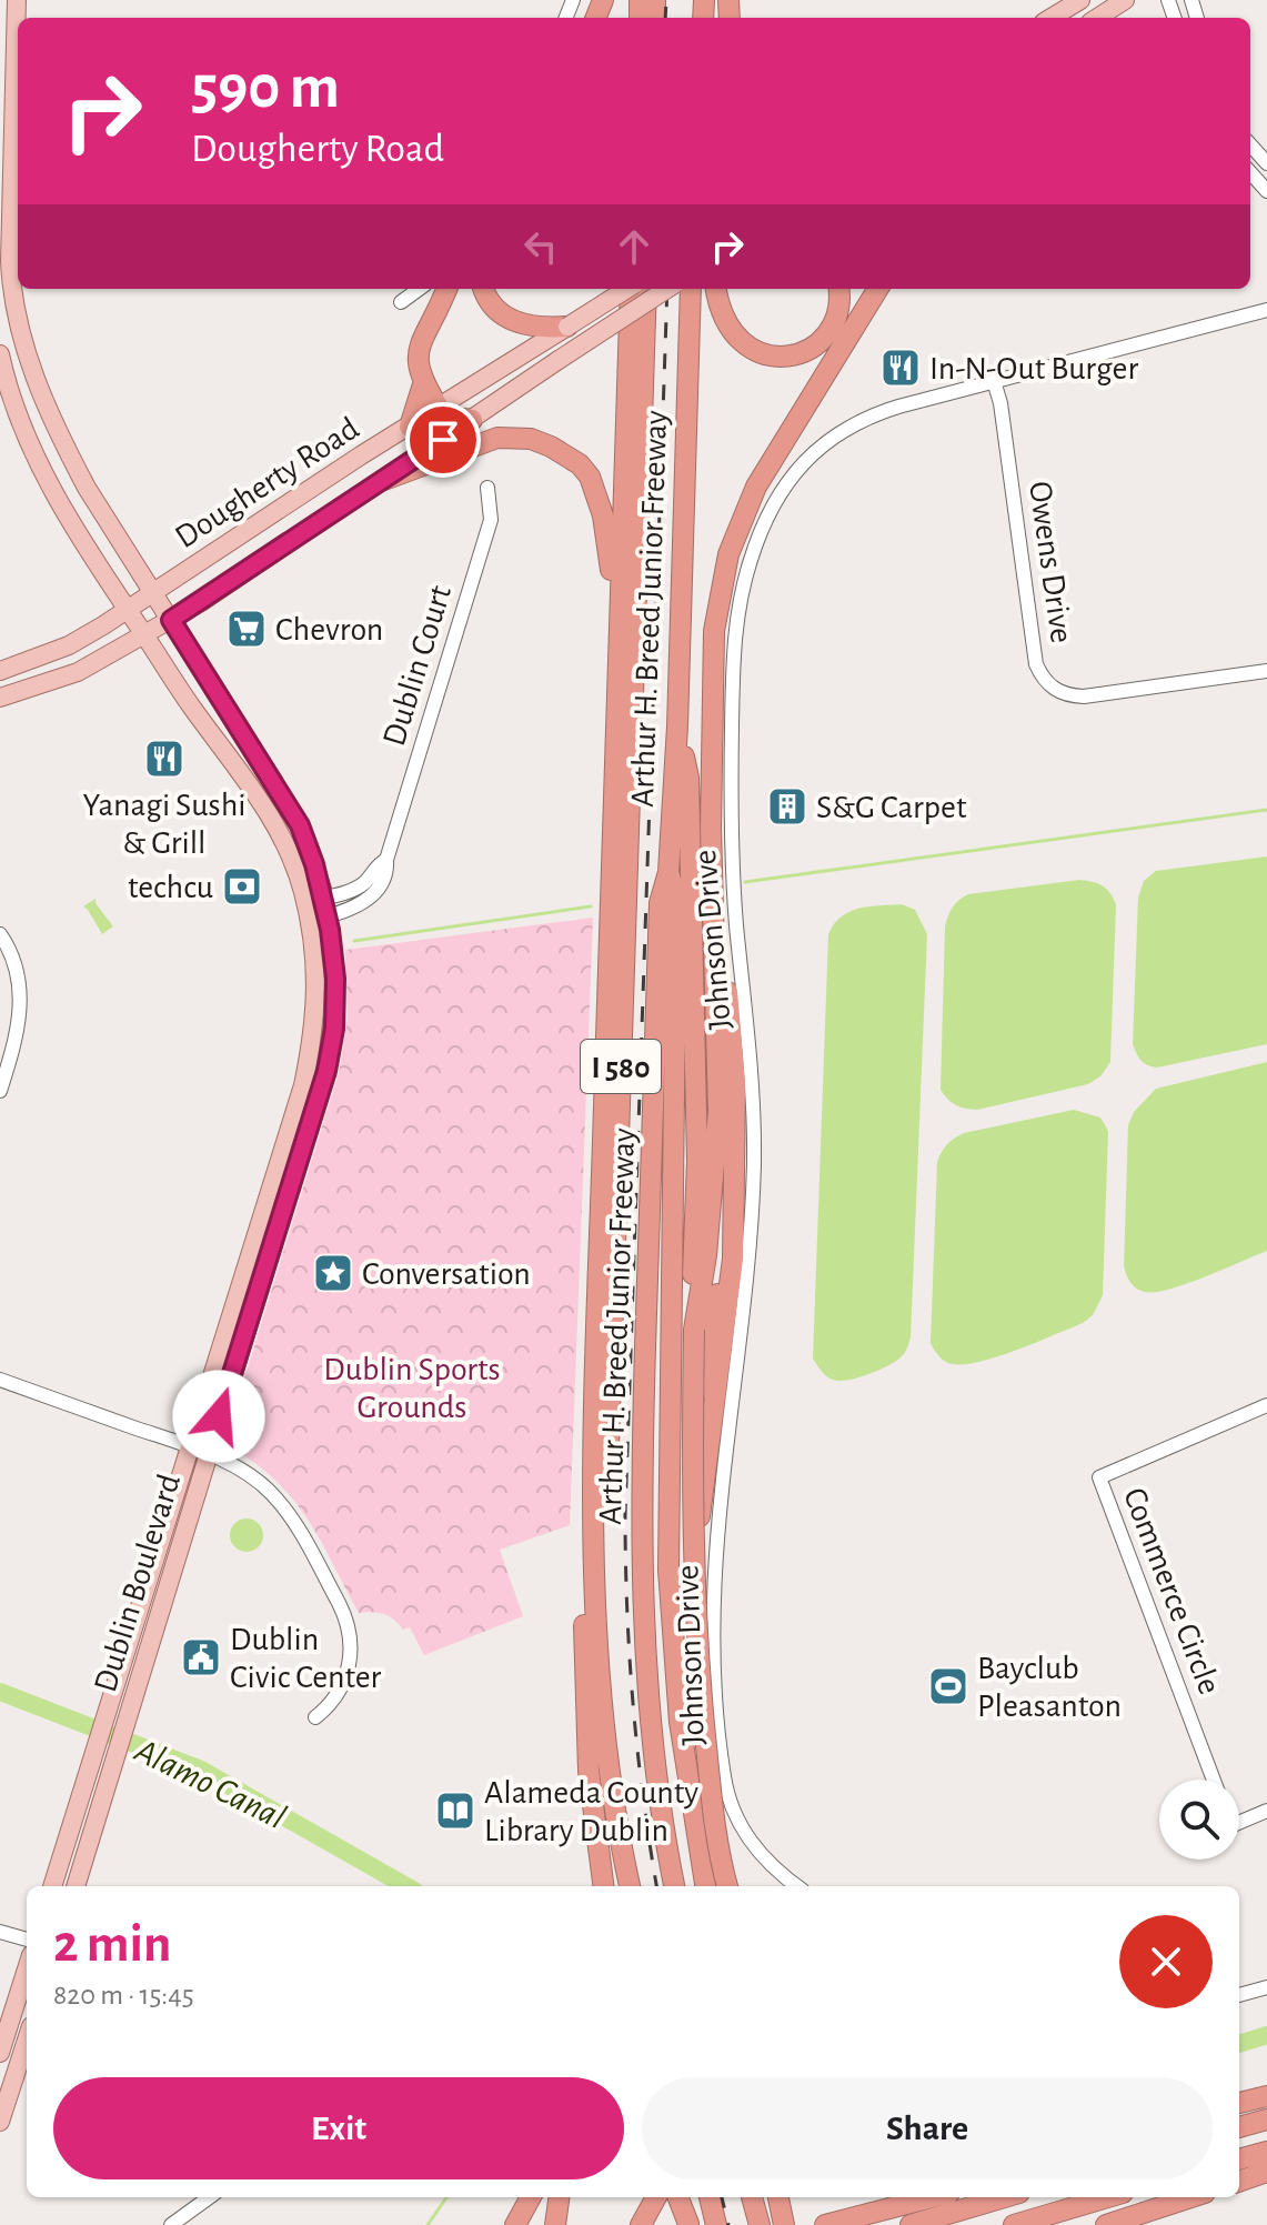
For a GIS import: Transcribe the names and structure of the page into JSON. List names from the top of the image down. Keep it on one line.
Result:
{"streets":{"highway":["Arthur H. Breed Junior Freeway","I 580"],"main road":["Dougherty Road","Dublin Boulevard"],"street":["Owens Drive","Dublin Court","Johnson Drive","Commerce Circle"]},"crossings":[["Dougherty Road","Dublin Boulevard"],["Owens Drive","Johnson Drive"],["Arthur H. Breed Junior Freeway","I 580"],["Dublin Court","Dublin Boulevard"]],"water":["Alamo Canal"],"parks":["Dublin Sports Grounds"],"places":{"restaurant":["In-N-Out Burger","Yanagi Sushi & Grill"],"supermarket":["Chevron"],"building":["S&G Carpet"],"bank":["techcu"],"place":["Conversation"],"public building":["Dublin Civic Center"],"sports":["Bayclub Pleasanton"],"library":["Alameda County Library Dublin"]},"page":{"turn":["590 m","Dougherty Road"],"heading":["2 min","820 m · 15:45"],"buttons":["Exit","Share"]}}
